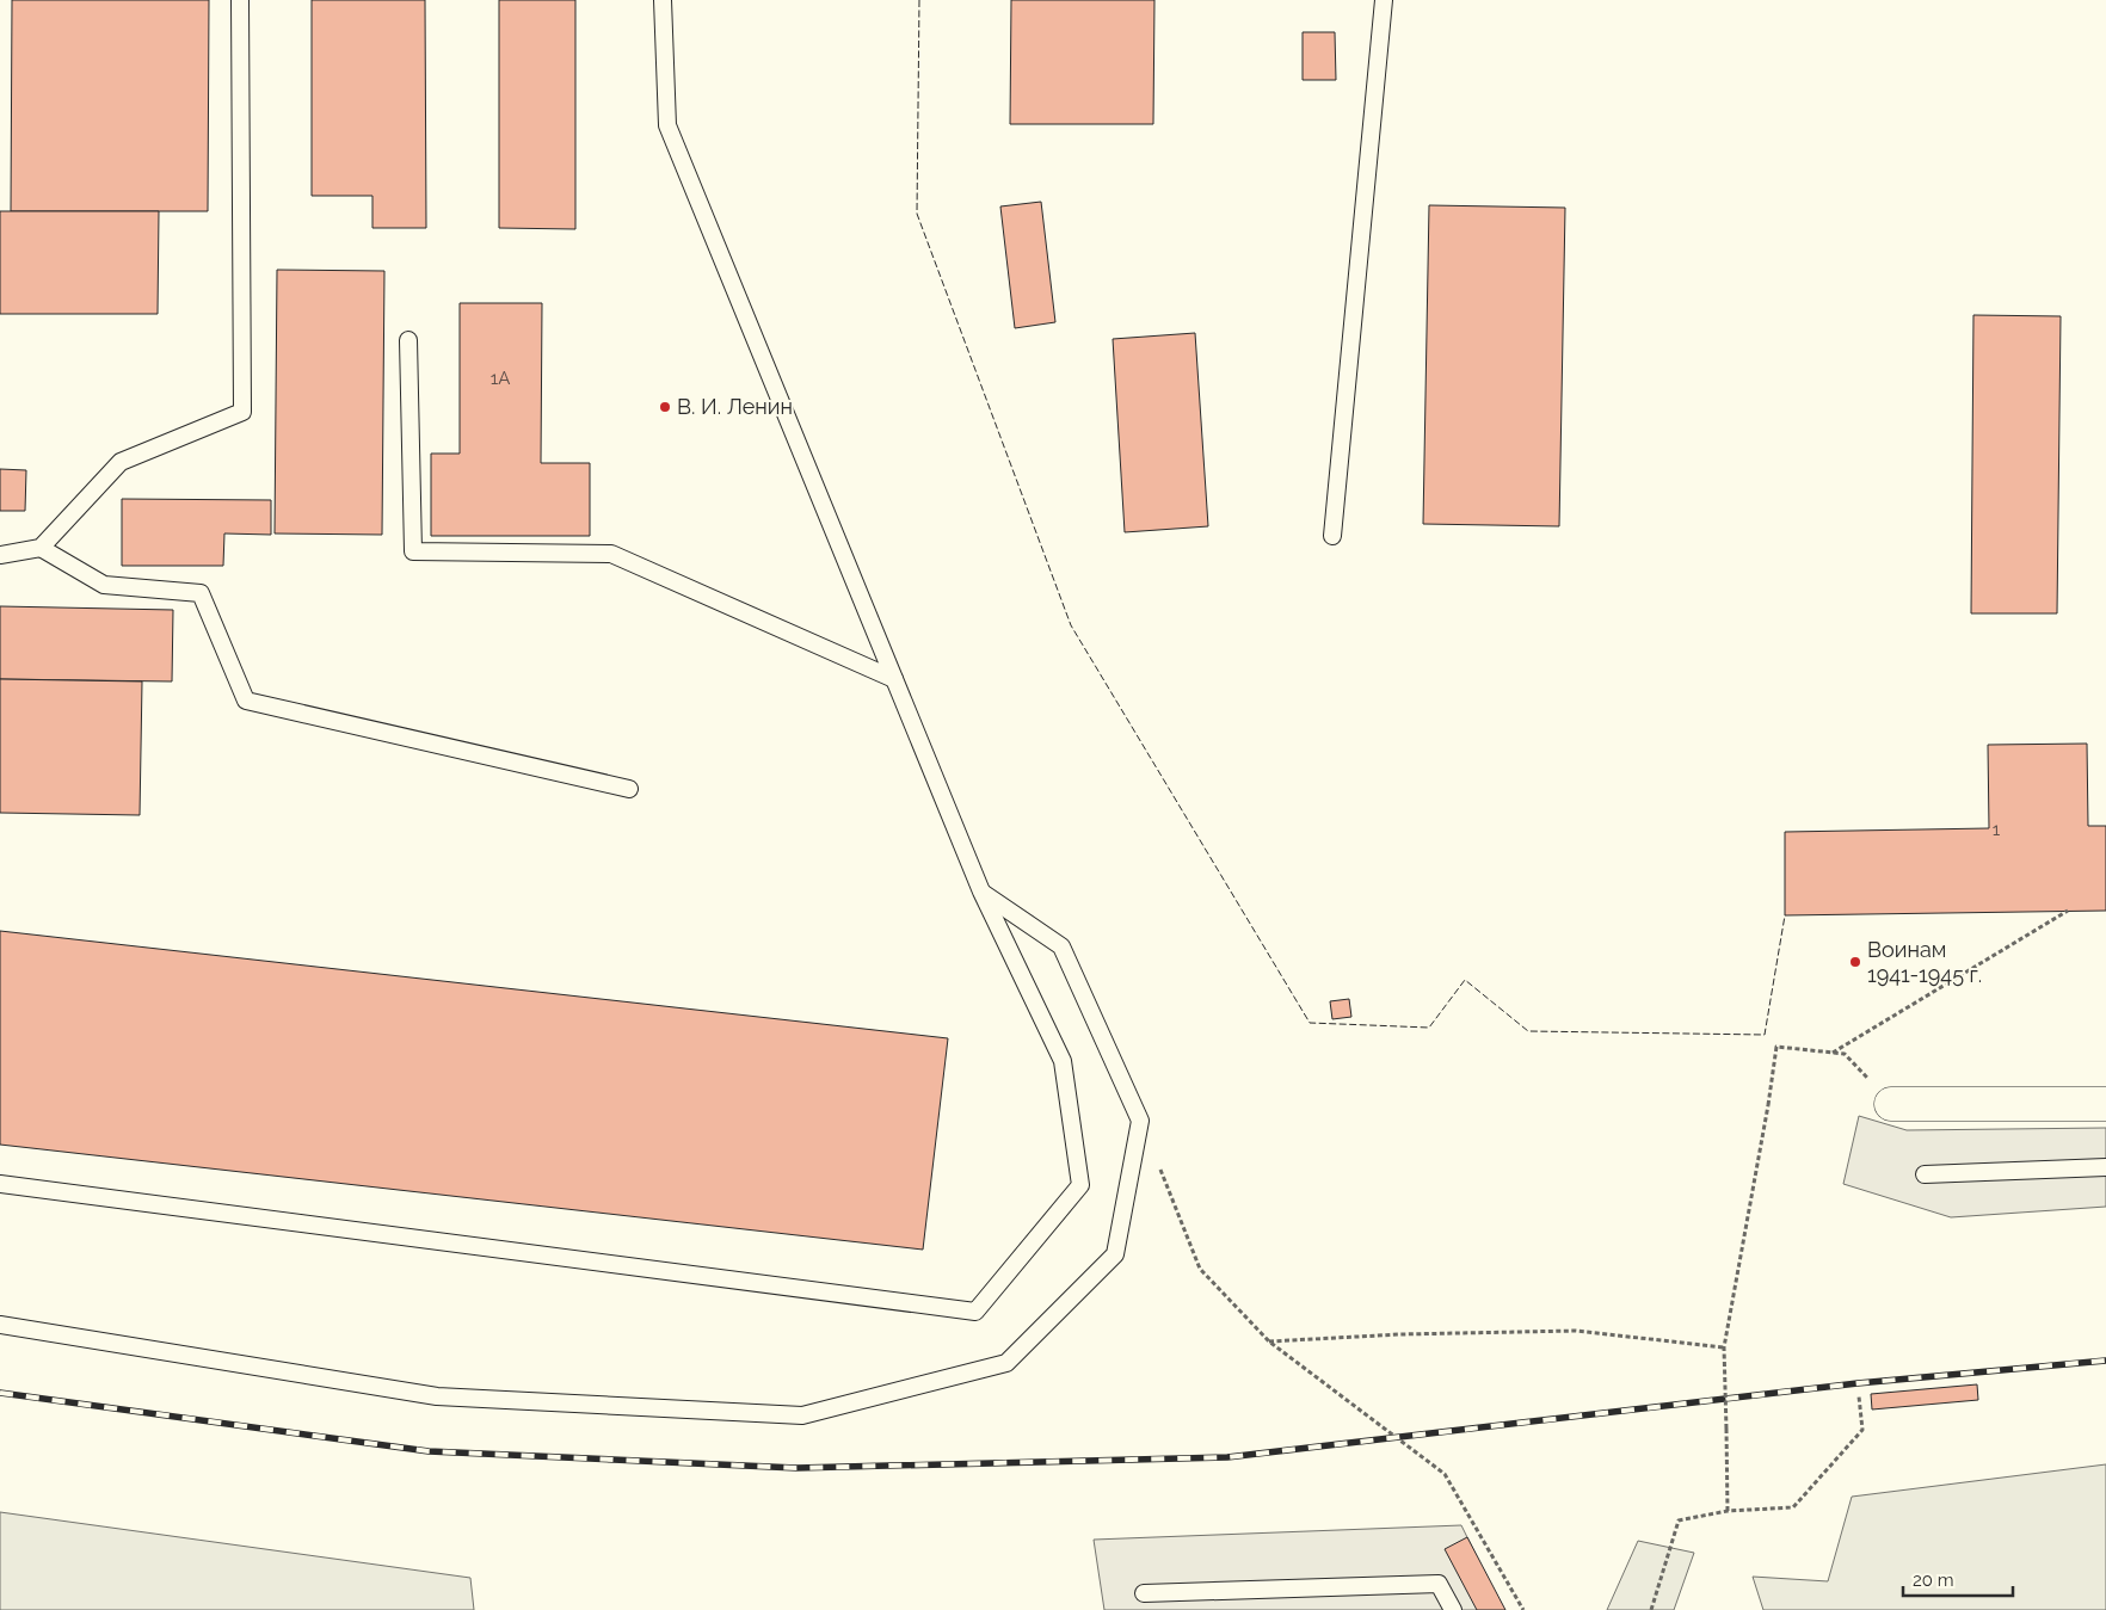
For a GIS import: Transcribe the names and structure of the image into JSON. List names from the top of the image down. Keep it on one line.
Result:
{"places":["В. И. Ленин","Воинам 1941-1945 г."],"house_numbers":["1А","1"],"scale_bar":"20 m"}
